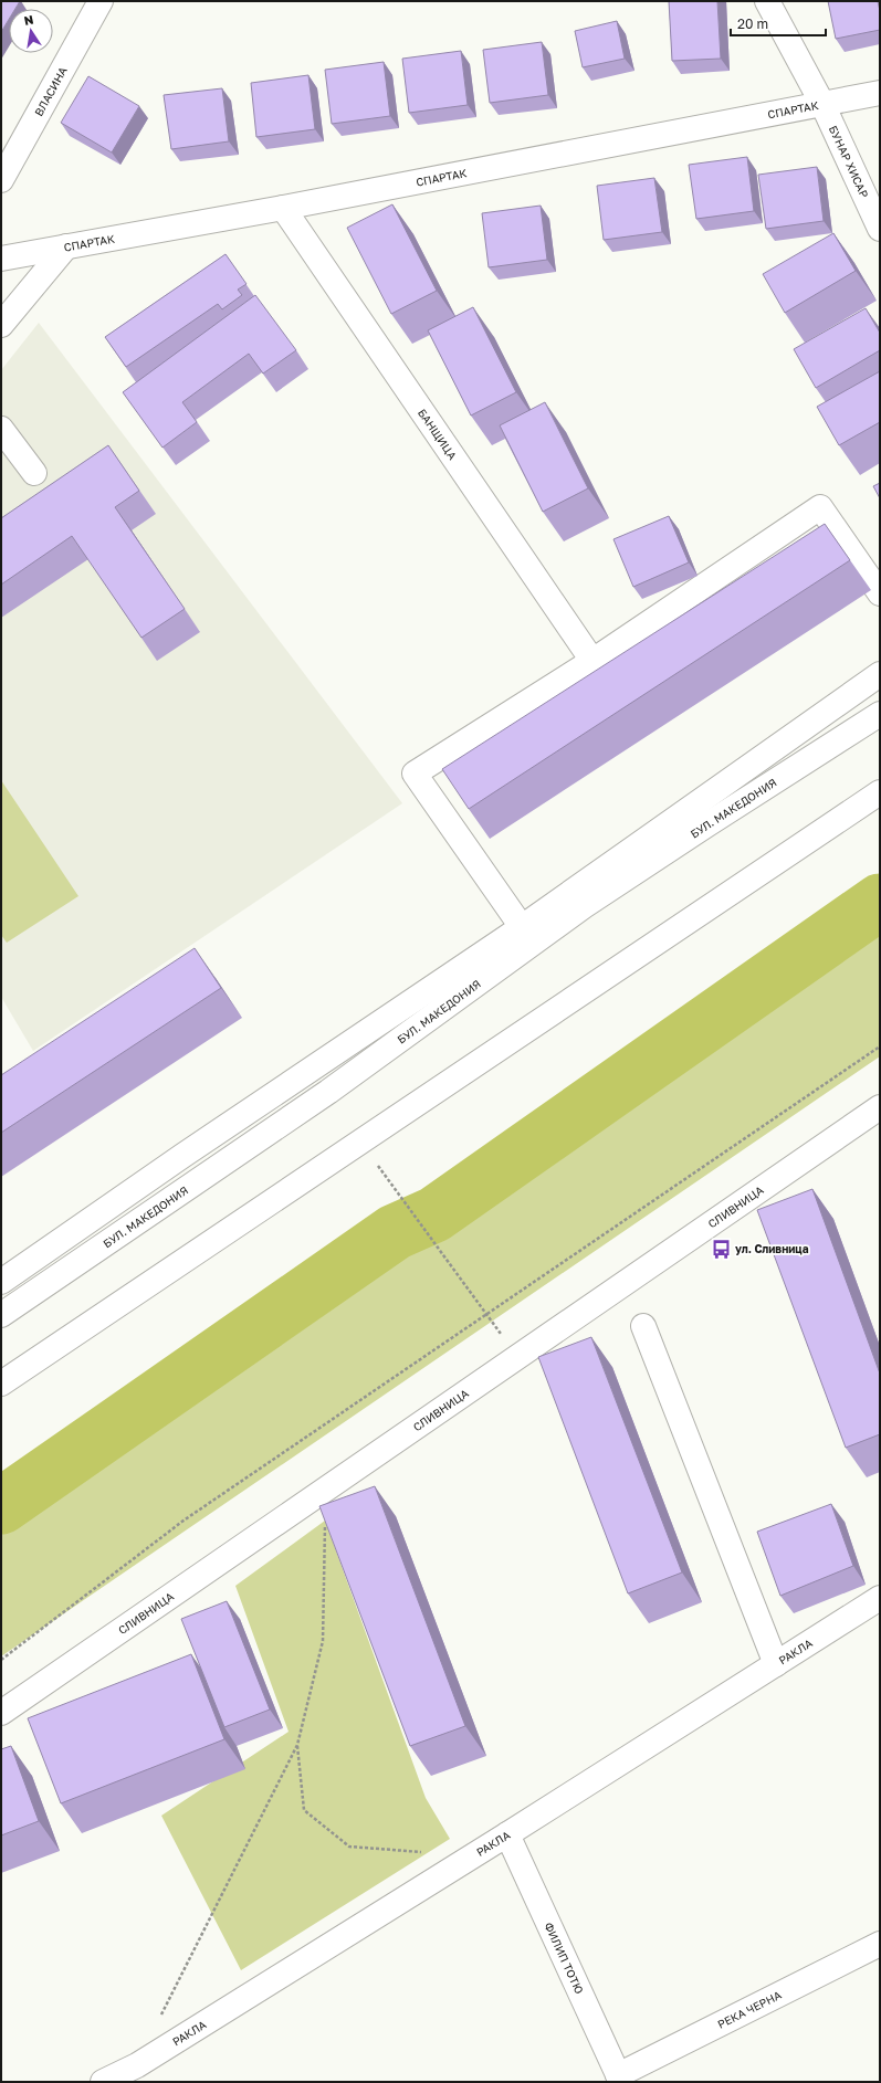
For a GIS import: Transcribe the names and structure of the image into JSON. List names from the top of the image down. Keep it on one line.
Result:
{"streets":{"street":["ВЛАСИНА","СПАРТАК","БУНАР ХИСАР","БАНЩИЦА","БУЛ. МАКЕДОНИЯ","СЛИВНИЦА","РАКЛА","ФИЛИП ТОТЮ","РЕКА ЧЕРНА"]},"crossings":[["СПАРТАК","БУНАР ХИСАР"],["СПАРТАК","БАНЩИЦА"],["РАКЛА","ФИЛИП ТОТЮ"],["ФИЛИП ТОТЮ","РЕКА ЧЕРНА"]],"places":{"bus stop":["ул. Сливница"]},"scale_bar":"20 m","north":"top"}
